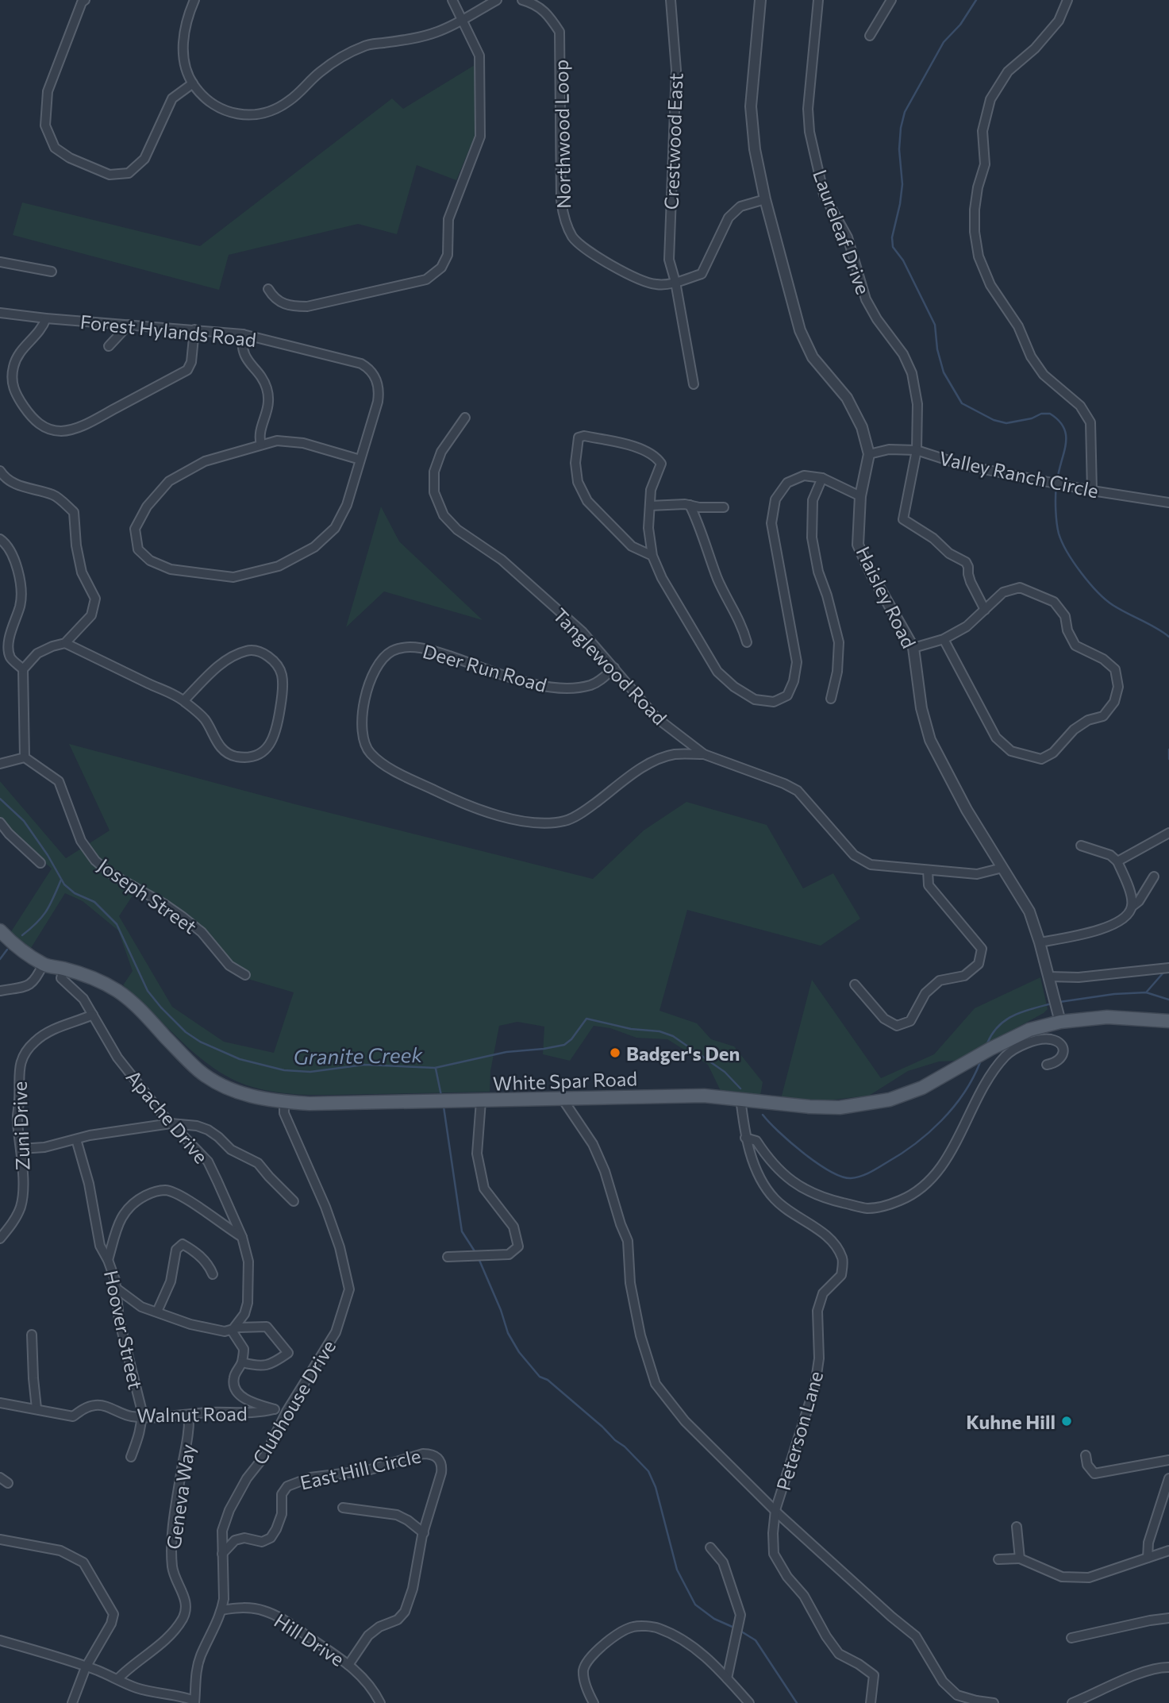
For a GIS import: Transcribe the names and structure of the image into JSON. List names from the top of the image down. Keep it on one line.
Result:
{"streets":{"main road":["White Spar Road"],"street":["Northwood Loop","Crestwood East","Laureleaf Drive","Forest Hylands Road","Valley Ranch Circle","Haisley Road","Tanglewood Road","Deer Run Road","Joseph Street","Apache Drive","Zuni Drive","Hoover Street","Clubhouse Drive","Walnut Road","Peterson Lane","East Hill Circle","Geneva Way","Hill Drive"]},"crossings":[["Northwood Loop","Crestwood East"],["Northwood Loop","Haisley Road"],["Laureleaf Drive","Valley Ranch Circle"],["Valley Ranch Circle","Haisley Road"],["Haisley Road","Tanglewood Road"],["Haisley Road","White Spar Road"],["Tanglewood Road","Deer Run Road"],["White Spar Road","Apache Drive"],["White Spar Road","Clubhouse Drive"],["White Spar Road","Peterson Lane"],["Apache Drive","Zuni Drive"],["Apache Drive","Hoover Street"],["Hoover Street","Walnut Road"],["Clubhouse Drive","Walnut Road"],["Clubhouse Drive","East Hill Circle"],["Clubhouse Drive","Hill Drive"],["Walnut Road","Geneva Way"],["East Hill Circle","Hill Drive"]],"water":["Granite Creek"],"places":["Badger's Den","Kuhne Hill"]}
